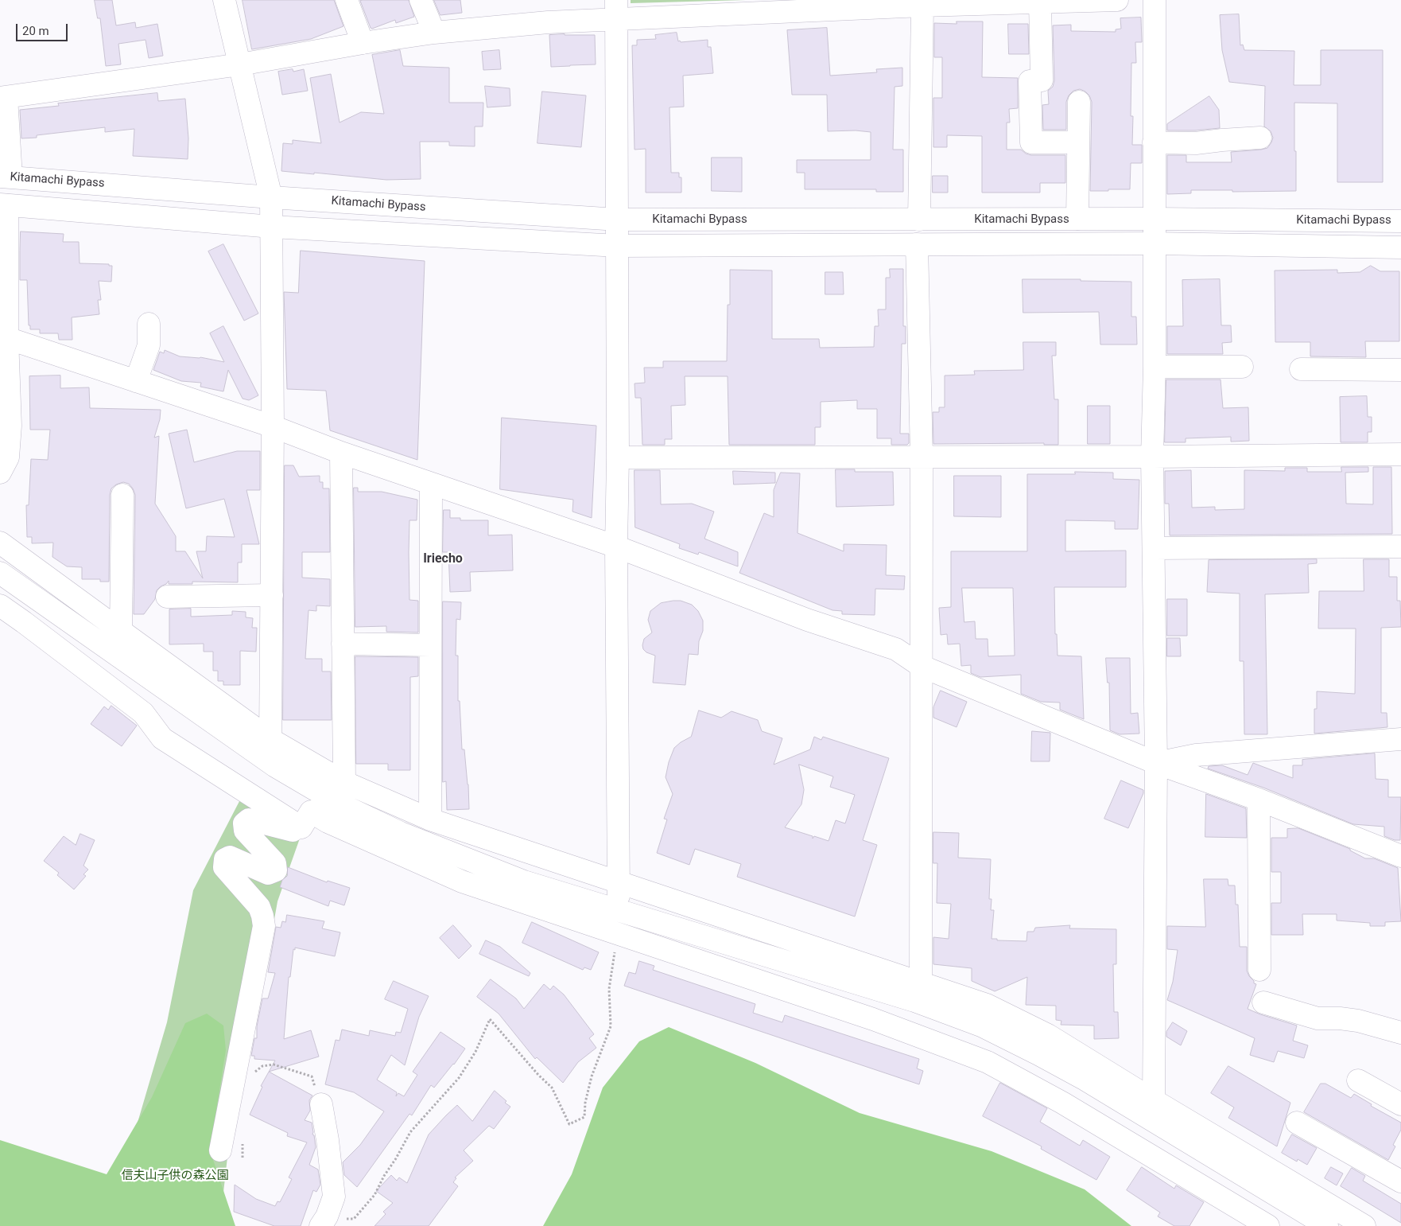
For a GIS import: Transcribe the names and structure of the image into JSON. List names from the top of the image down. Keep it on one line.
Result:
{"streets":{"main road":["Kitamachi Bypass"]},"districts":["Iriecho"],"parks":["信夫山子供の森公園"],"scale_bar":"20 m"}
